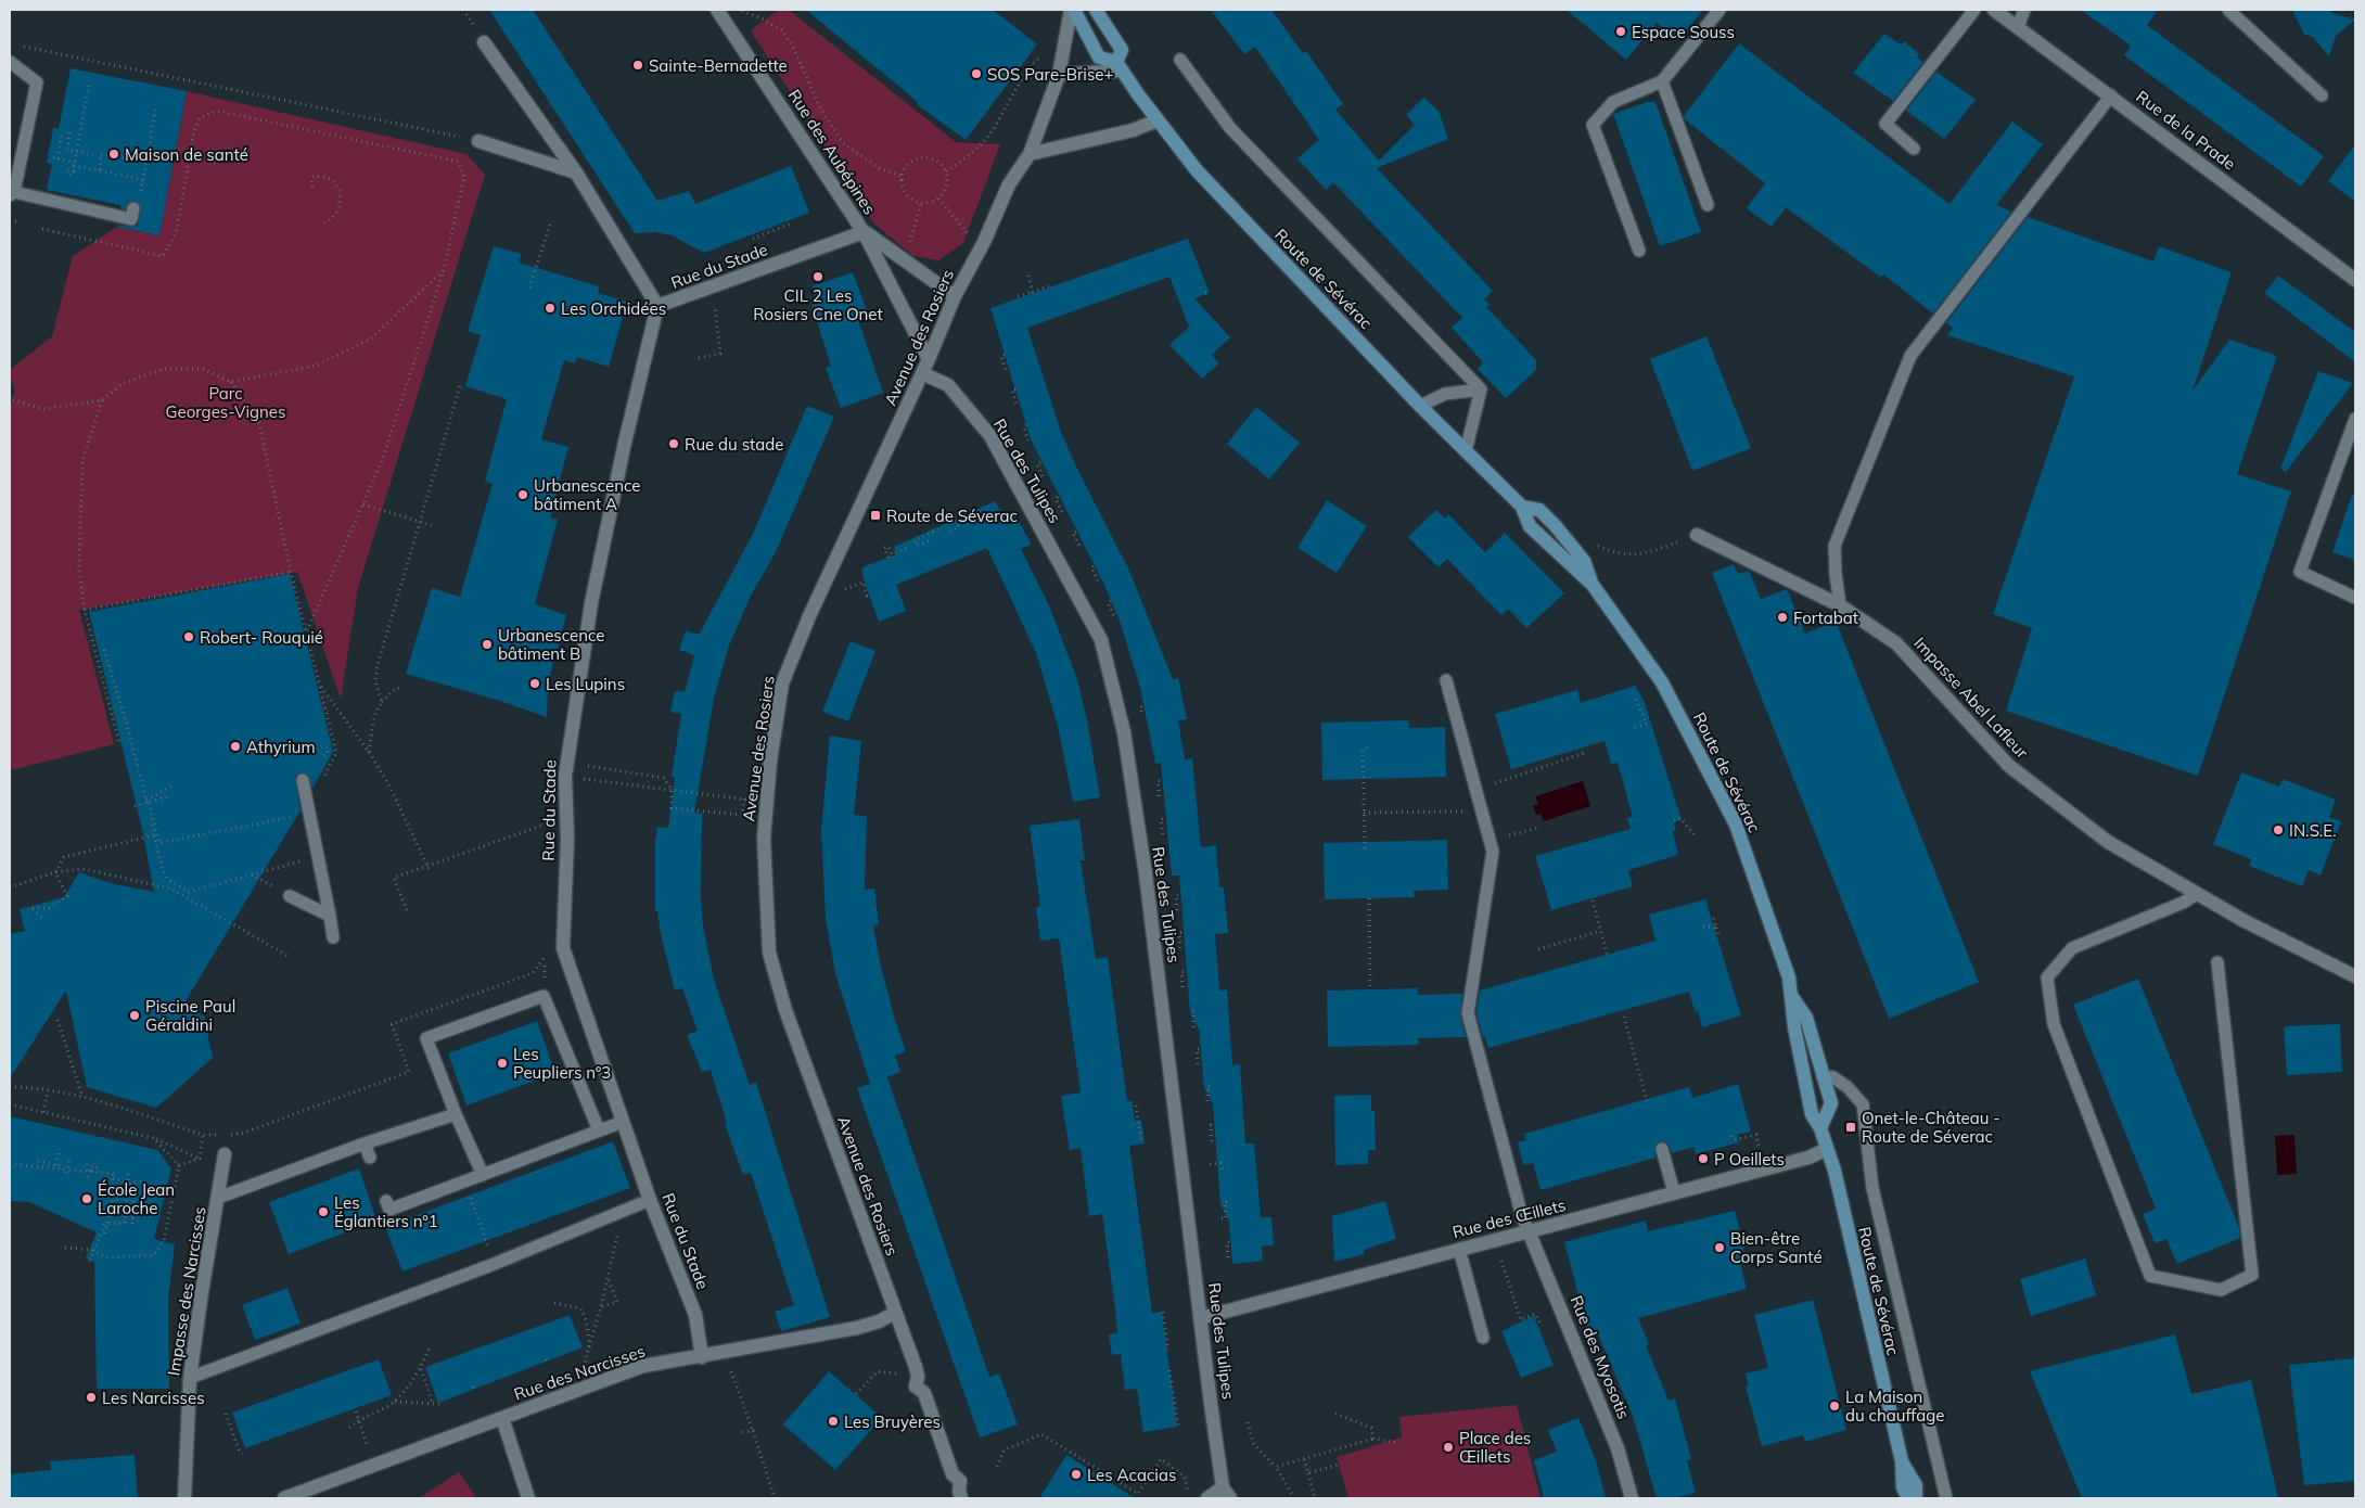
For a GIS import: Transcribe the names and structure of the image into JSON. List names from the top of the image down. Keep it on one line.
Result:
{"streets":{"main road":["Route de Sévérac"],"street":["Rue de la Prade","Rue des Aubépines","Rue du Stade","Avenue des Rosiers","Rue des Tulipes","Impasse Abel Lafleur","Rue des Œillets","Impasse des Narcisses","Rue des Myosotis","Rue des Narcisses"]},"crossings":[["Rue des Aubépines","Rue du Stade"],["Rue des Aubépines","Avenue des Rosiers"],["Rue du Stade","Rue des Narcisses"],["Route de Sévérac","Avenue des Rosiers"],["Route de Sévérac","Rue des Œillets"],["Avenue des Rosiers","Rue des Tulipes"],["Avenue des Rosiers","Rue des Narcisses"],["Rue des Tulipes","Rue des Œillets"],["Rue des Œillets","Rue des Myosotis"]],"parks":["Parc Georges-Vignes"],"places":{"other":["Espace Souss","Sainte-Bernadette","SOS Pare-Brise+","Maison de santé","CIL 2 Les Rosiers Cne Onet","Les Orchidées","Rue du stade","Urbanescence bâtiment A","Fortabat","Robert- Rouquié","Urbanescence bâtiment B","Les Lupins","Athyrium","IN.S.E.","Piscine Paul Géraldini","Les Peupliers n°3","P Oeillets","École Jean Laroche","Les Églantiers n°1","Bien-être Corps Santé","Les Narcisses","La Maison du chauffage","Les Bruyères","Place des Œillets","Les Acacias"],"transit":["Route de Séverac","Onet-le-Château - Route de Séverac"]}}
